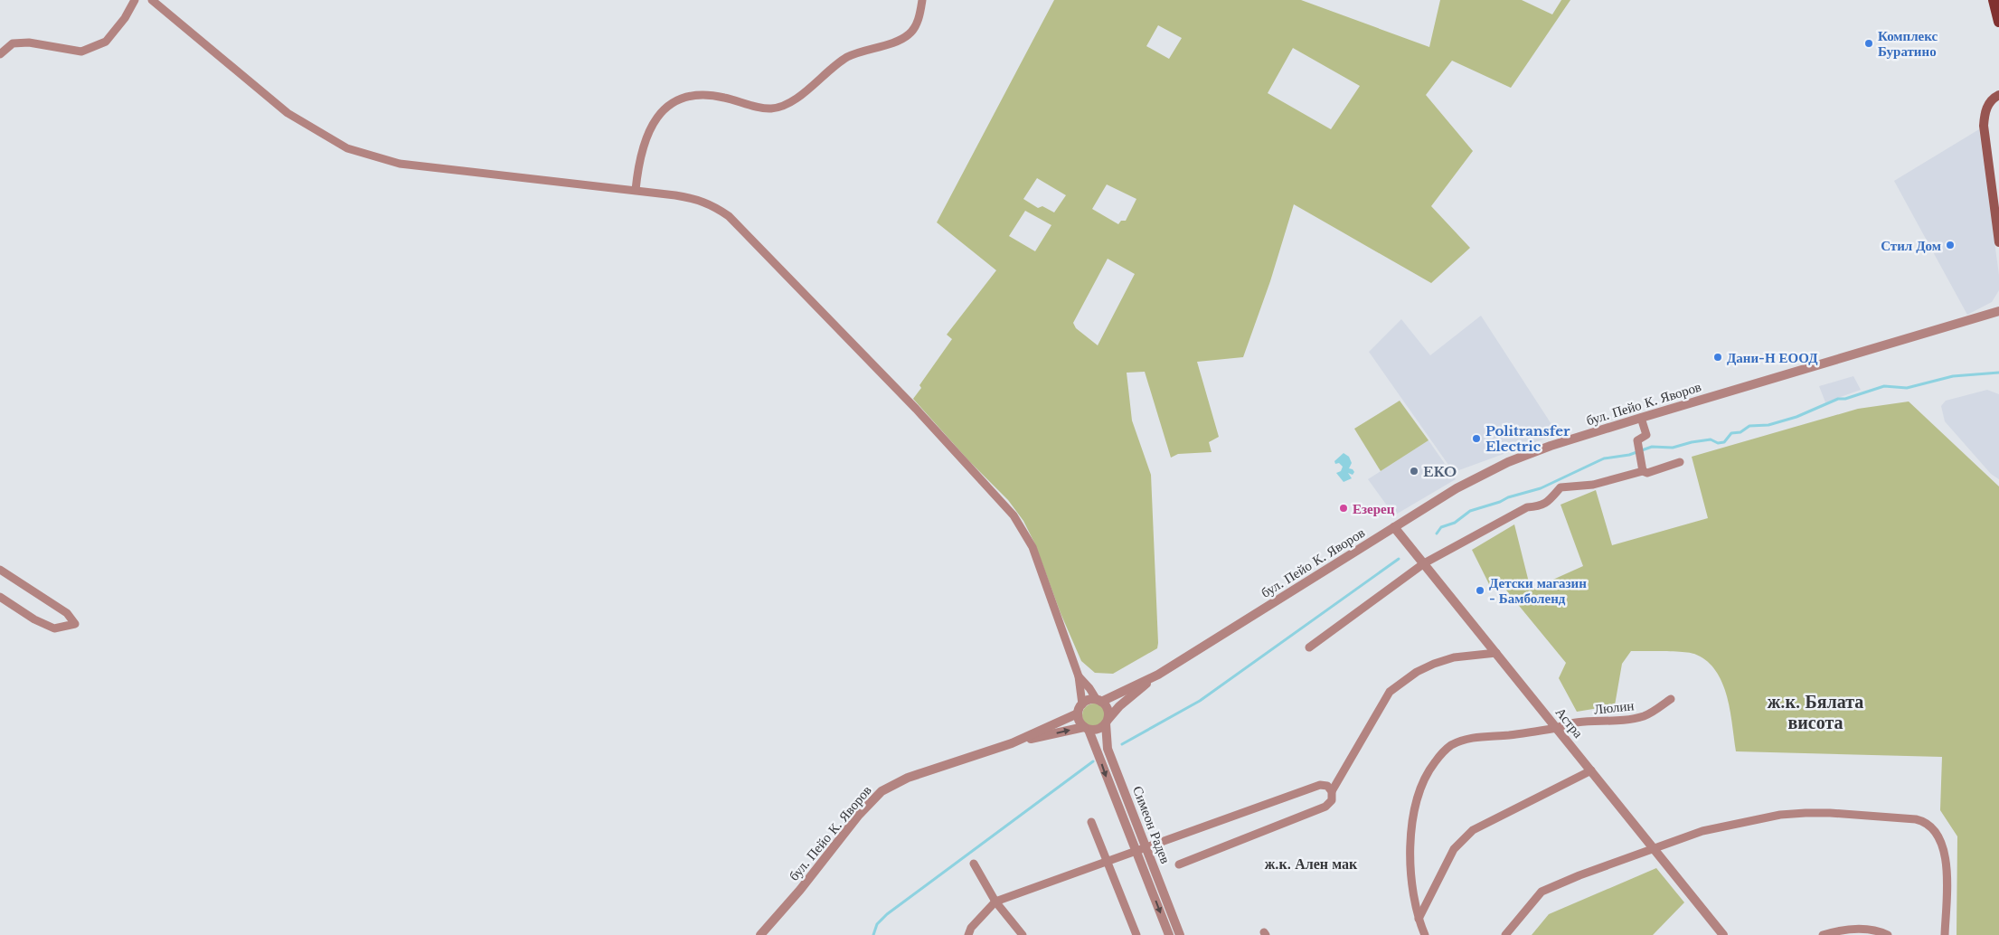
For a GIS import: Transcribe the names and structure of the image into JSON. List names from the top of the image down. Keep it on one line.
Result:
{"streets":{"street":["бул. Пейо К. Яворов","Люлин","Астра","Симеон Радев"]},"crossings":[["бул. Пейо К. Яворов","Астра"],["бул. Пейо К. Яворов","Симеон Радев"],["Люлин","Астра"]],"districts":["ж.к. Бялата висота","ж.к. Ален мак"],"places":["Комплекс Буратино","Стил Дом","Дани-Н ЕООД","Politransfer Electric","EKO","Езерец","Детски магазин - Бамболенд"]}
